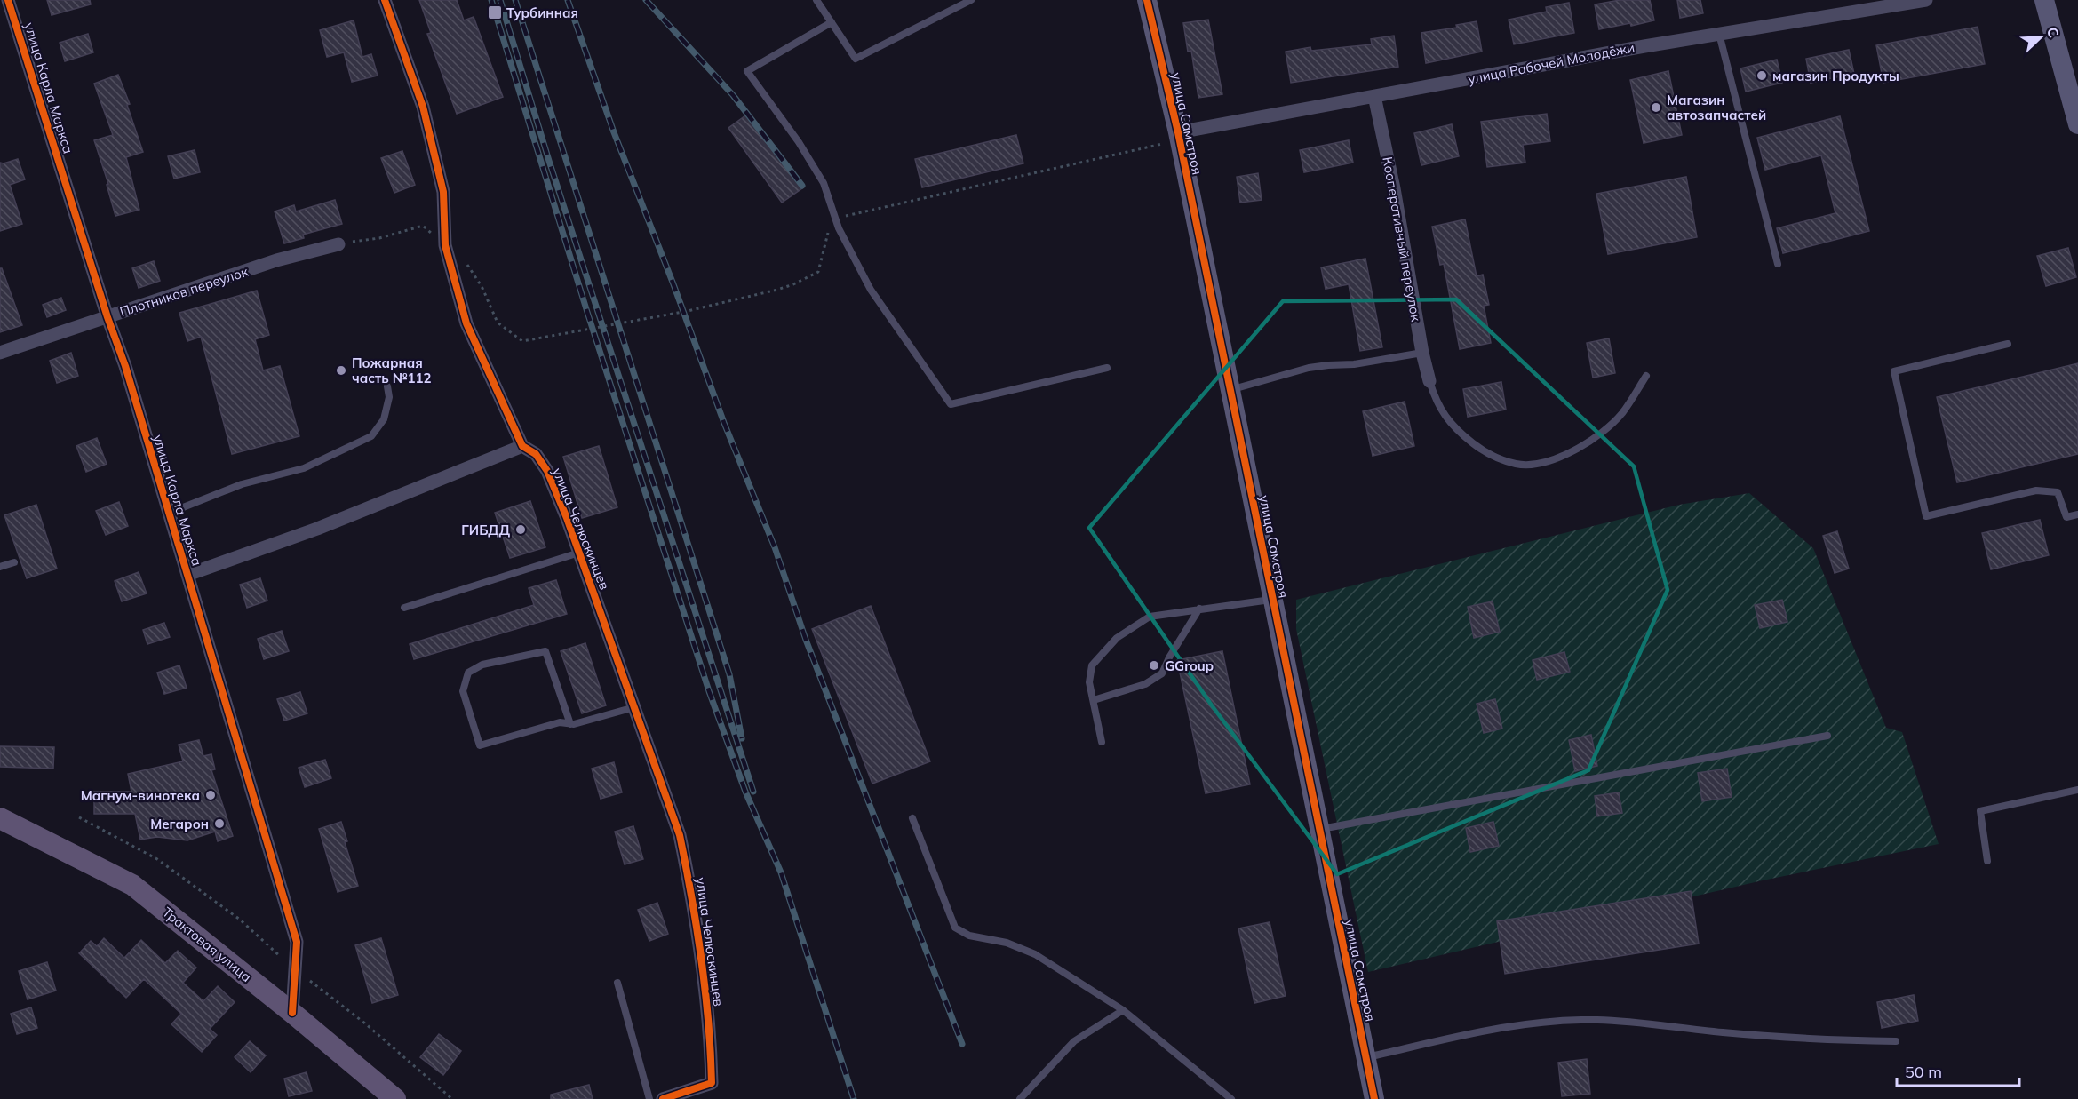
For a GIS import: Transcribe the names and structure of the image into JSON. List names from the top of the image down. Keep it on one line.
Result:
{"streets":{"main road":["Трактовая улица"],"street":["улица Рабочей Молодёжи","улица Карла Маркса","улица Самстроя","Кооперативный переулок","Плотников переулок","улица Челюскинцев"]},"crossings":[["улица Рабочей Молодёжи","улица Самстроя"],["улица Рабочей Молодёжи","Кооперативный переулок"],["улица Карла Маркса","Плотников переулок"],["улица Карла Маркса","Трактовая улица"]],"places":{"transit":["Турбинная"],"other":["магазин Продукты","Магазин автозапчастей","Пожарная часть №112","ГИБДД","GGroup","Магнум-винотека","Мегарон"]},"scale_bar":"50 m","north":"top right"}
